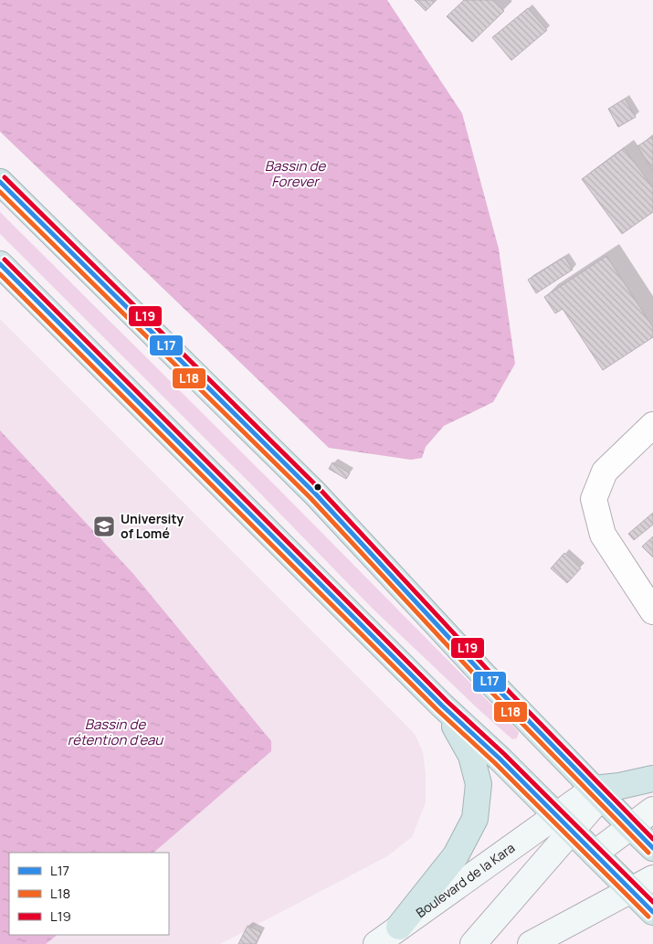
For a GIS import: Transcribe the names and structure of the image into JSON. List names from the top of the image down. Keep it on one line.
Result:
{"streets":{"main road":["Boulevard de la Kara"]},"water":["Bassin de Forever","Bassin de rétention d'eau"],"places":{"school or university":["University of Lomé"]},"lines":["transit line L19","transit line L17","transit line L18"],"legend":["L17","L18","L19"]}
